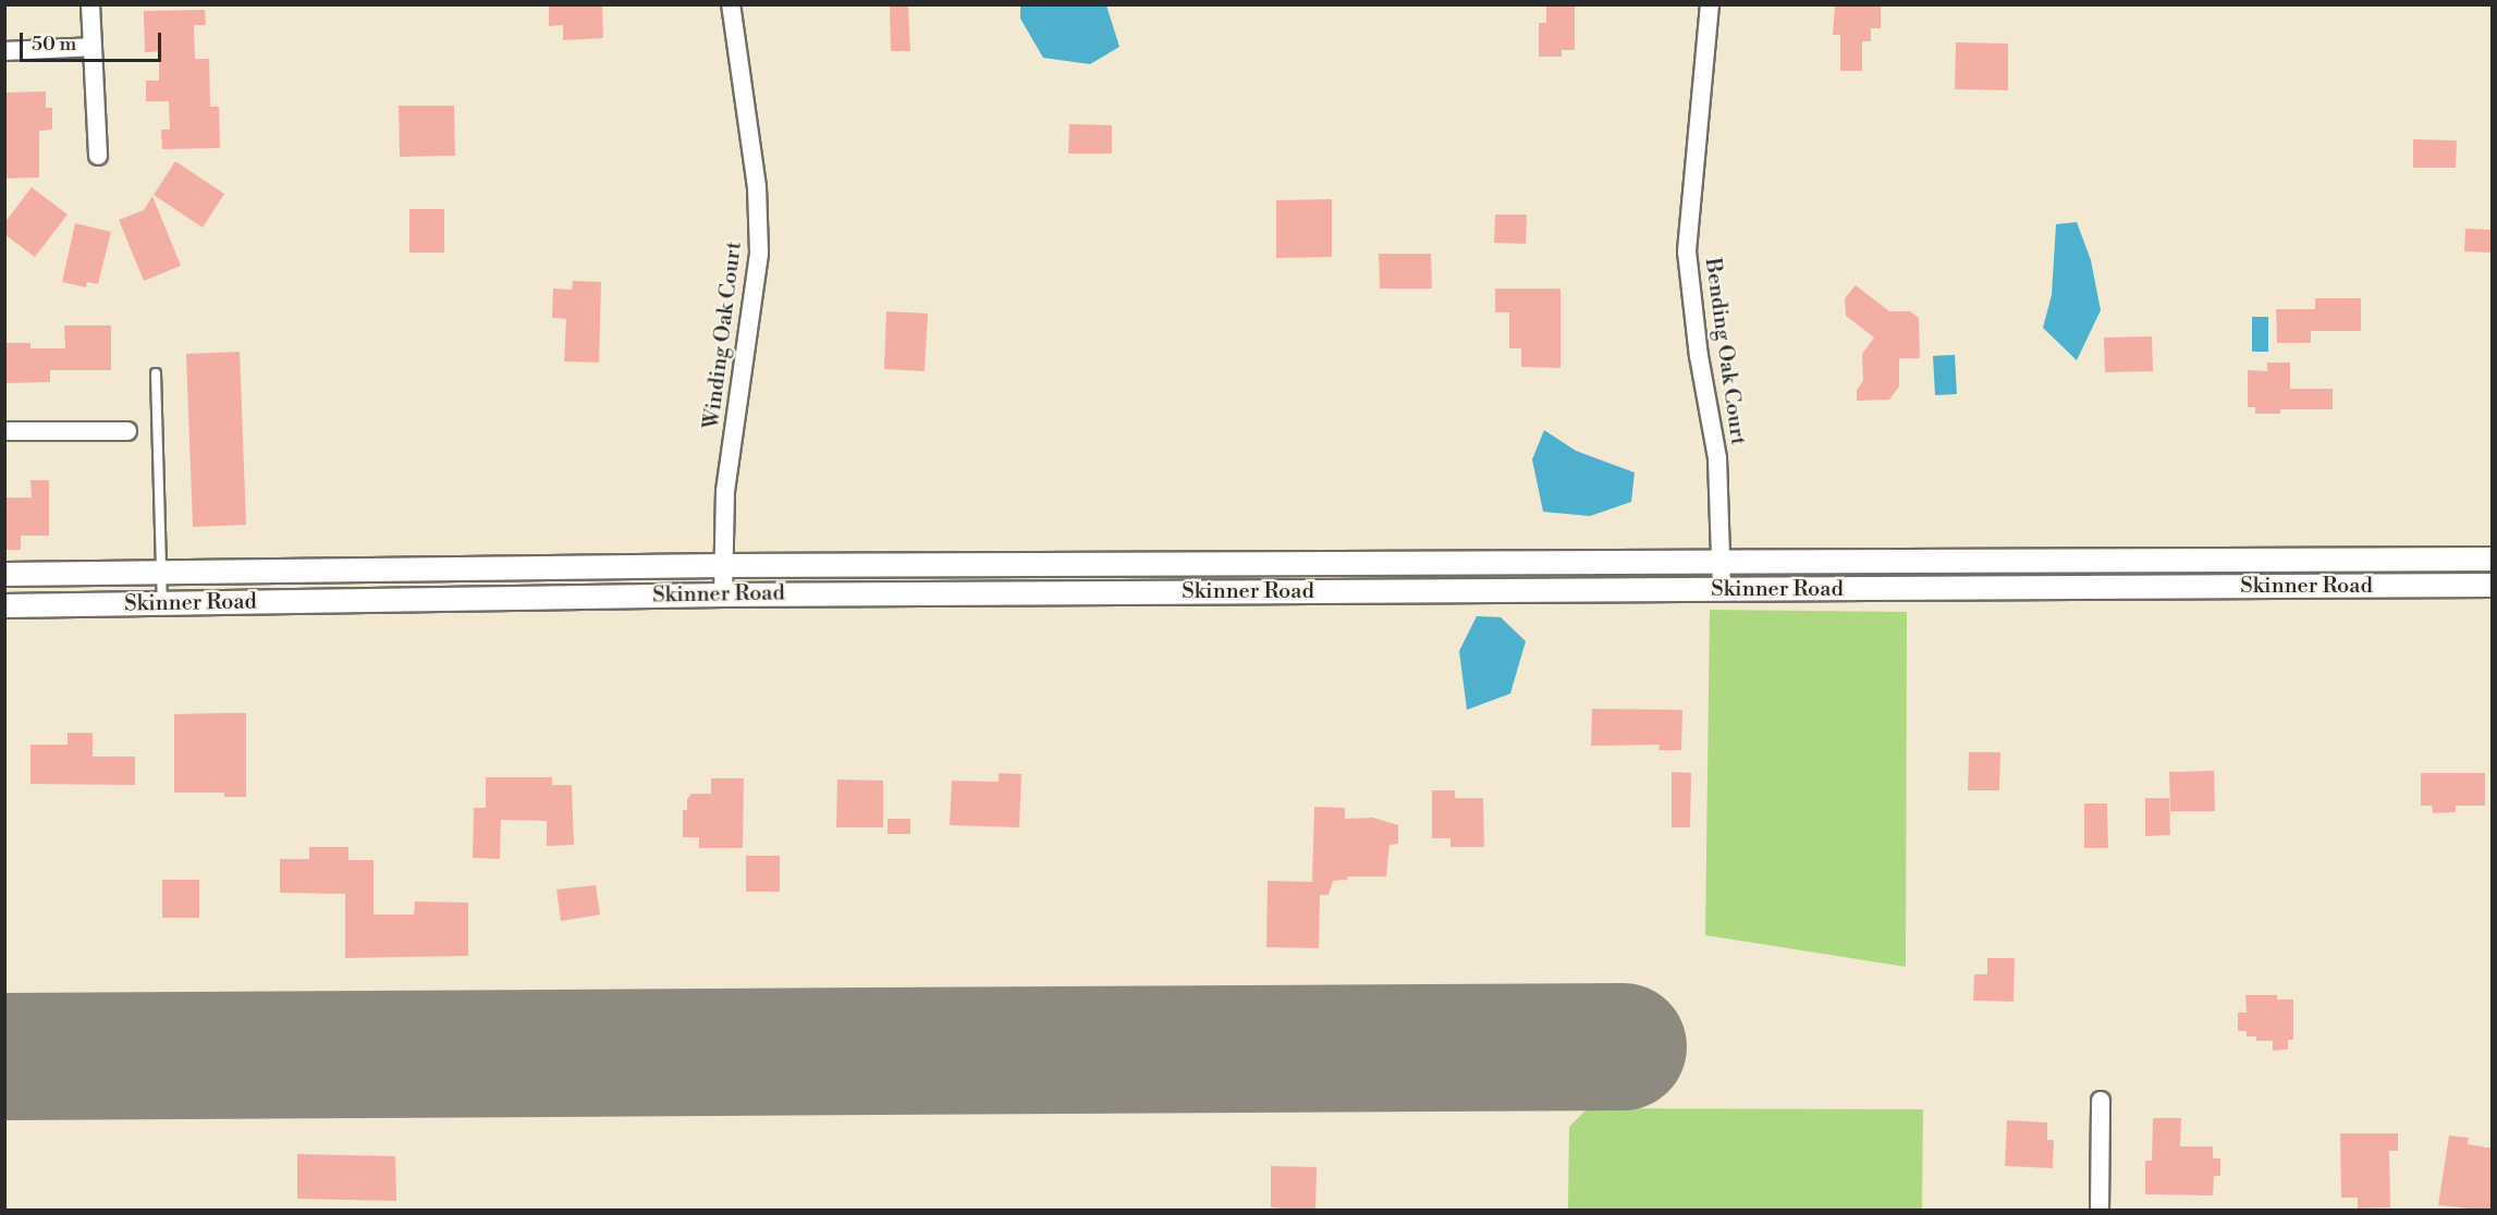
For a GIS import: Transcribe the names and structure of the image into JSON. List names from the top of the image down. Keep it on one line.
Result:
{"streets":{"street":["Winding Oak Court","Bending Oak Court","Skinner Road"]},"crossings":[["Winding Oak Court","Skinner Road"],["Bending Oak Court","Skinner Road"]],"scale_bar":"50 m"}
